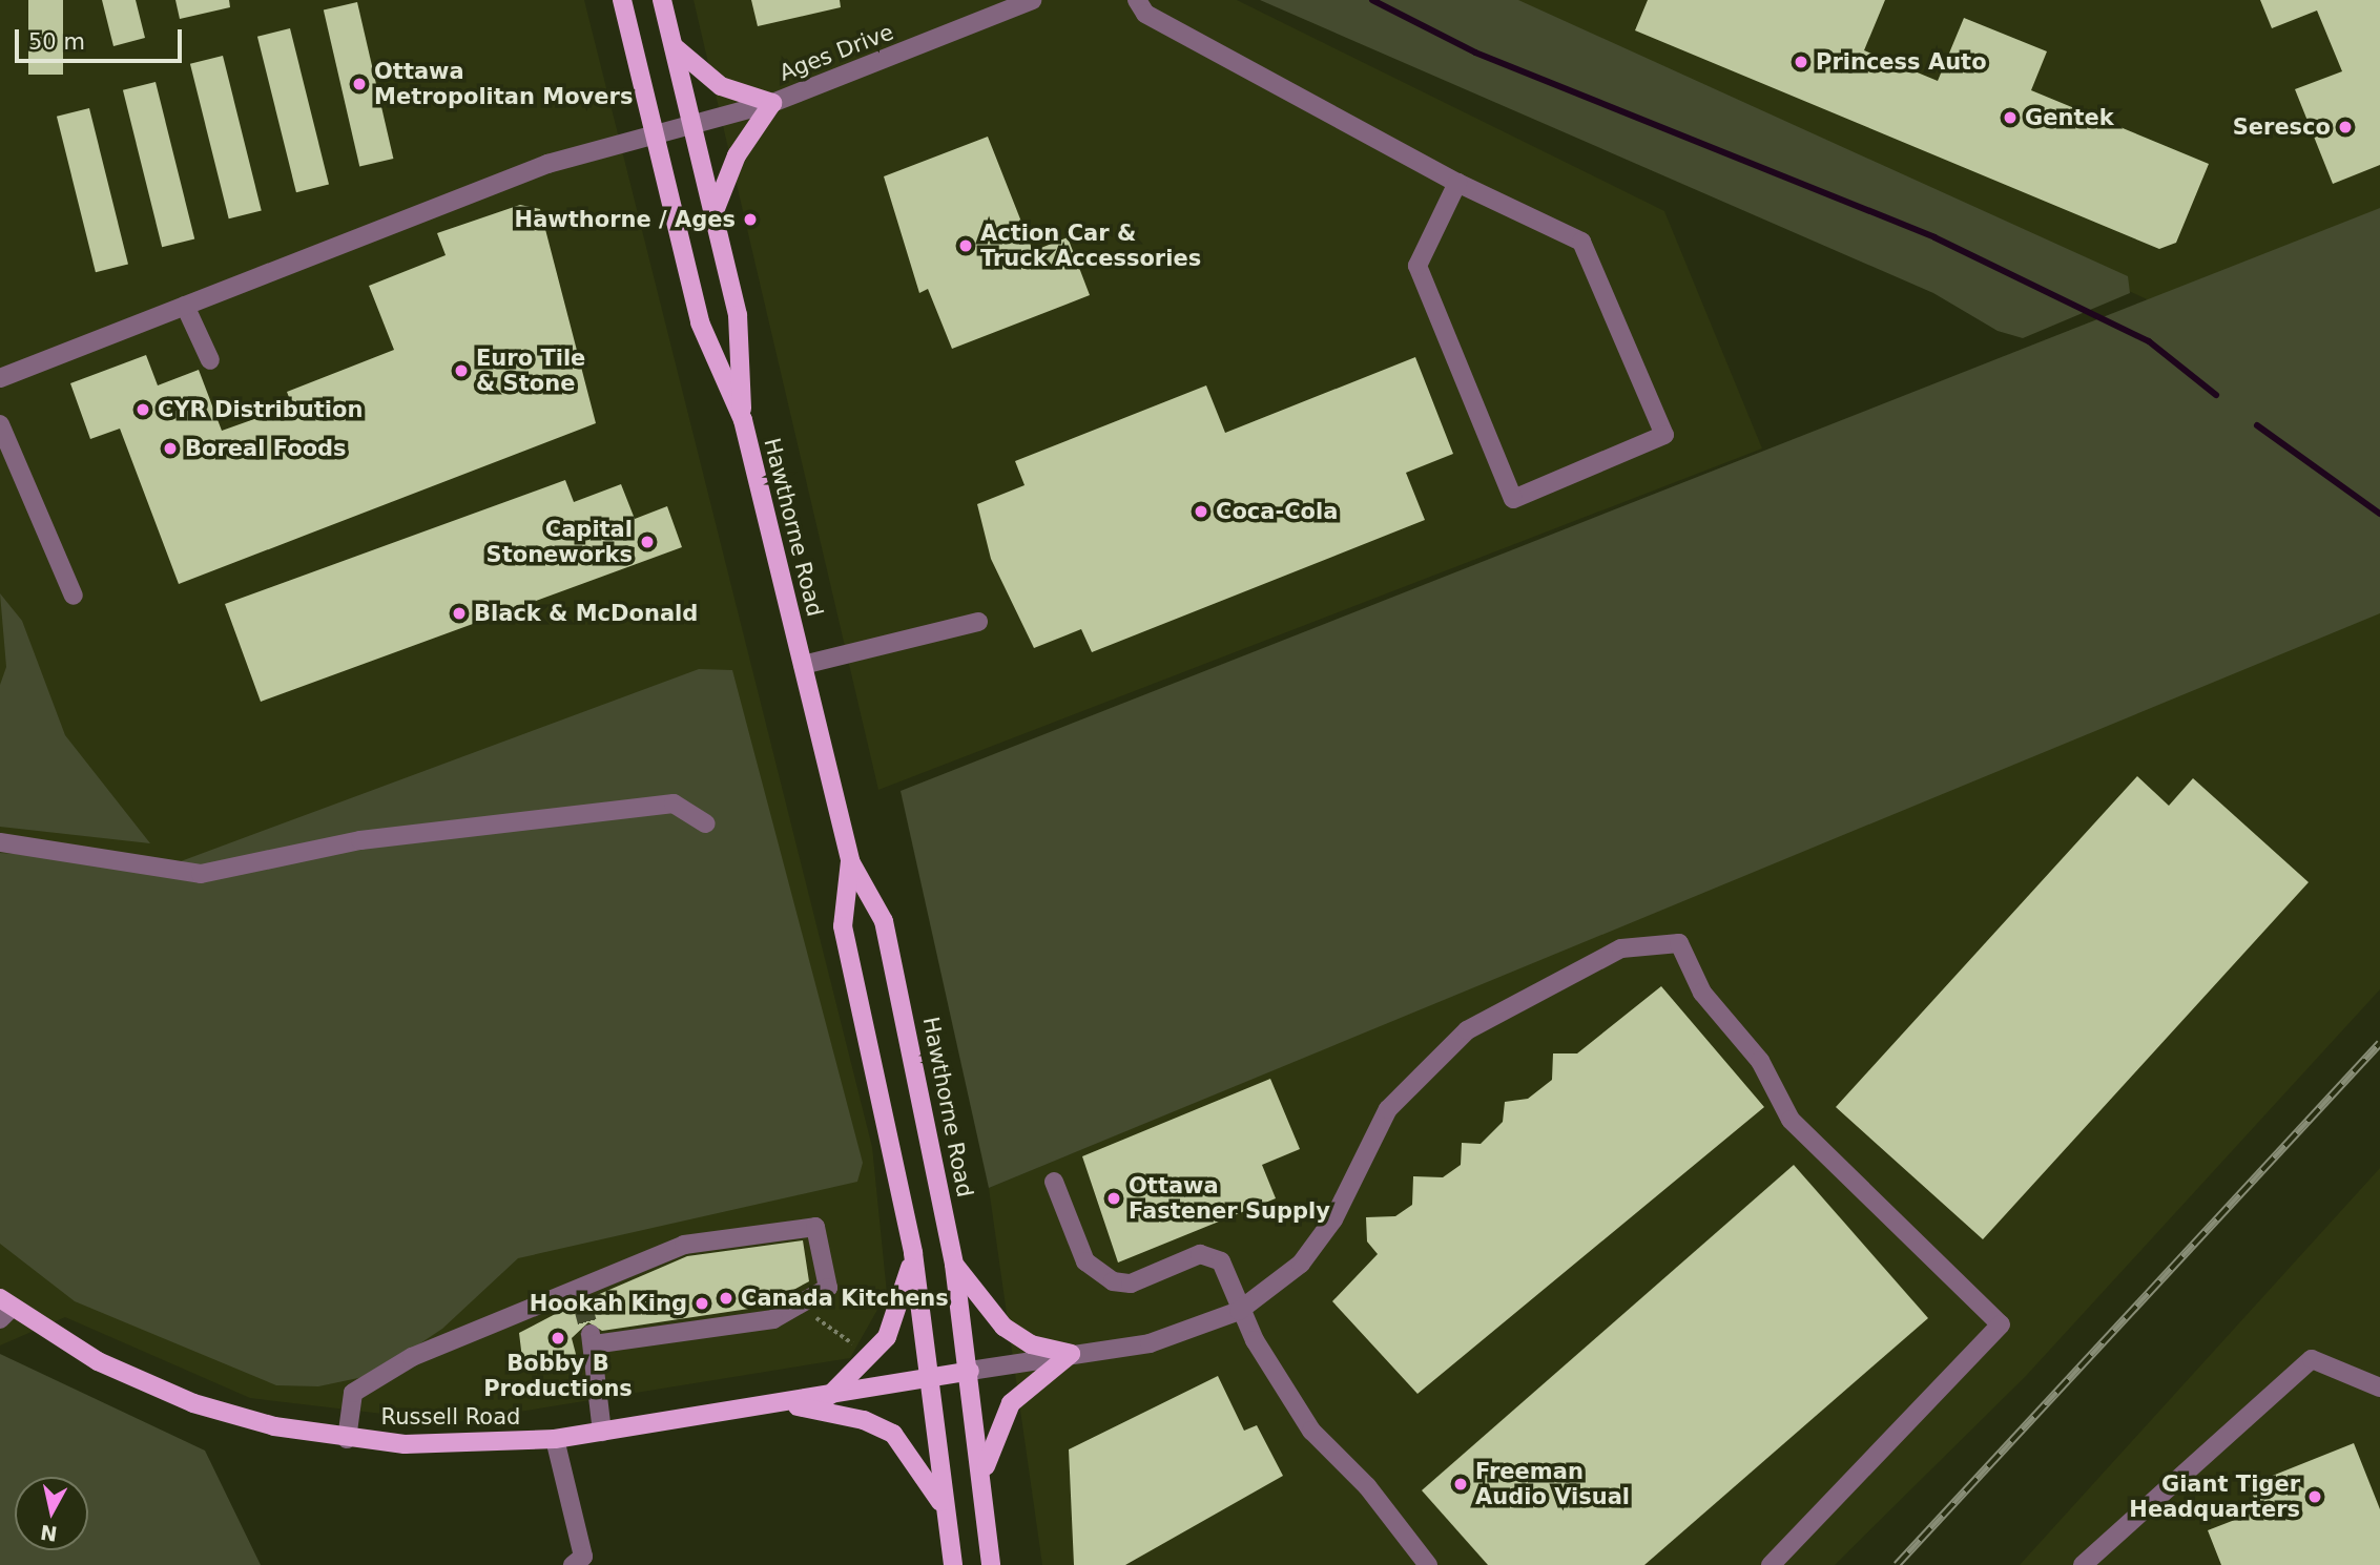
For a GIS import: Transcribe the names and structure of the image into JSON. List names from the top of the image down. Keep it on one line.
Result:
{"streets":{"main road":["Hawthorne Road","Russell Road"],"street":["Ages Drive"]},"crossings":[["Ages Drive","Hawthorne Road"],["Hawthorne Road","Russell Road"]],"places":["Princess Auto","Ottawa Metropolitan Movers","Gentek","Seresco","Hawthorne / Ages","Action Car & Truck Accessories","Euro Tile & Stone","CYR Distribution","Boreal Foods","Coca-Cola","Capital Stoneworks","Black & McDonald","Ottawa Fastener Supply","Canada Kitchens","Hookah King","Bobby B Productions","Freeman Audio Visual","Giant Tiger Headquarters"],"scale_bar":"50 m","north":"bottom"}
